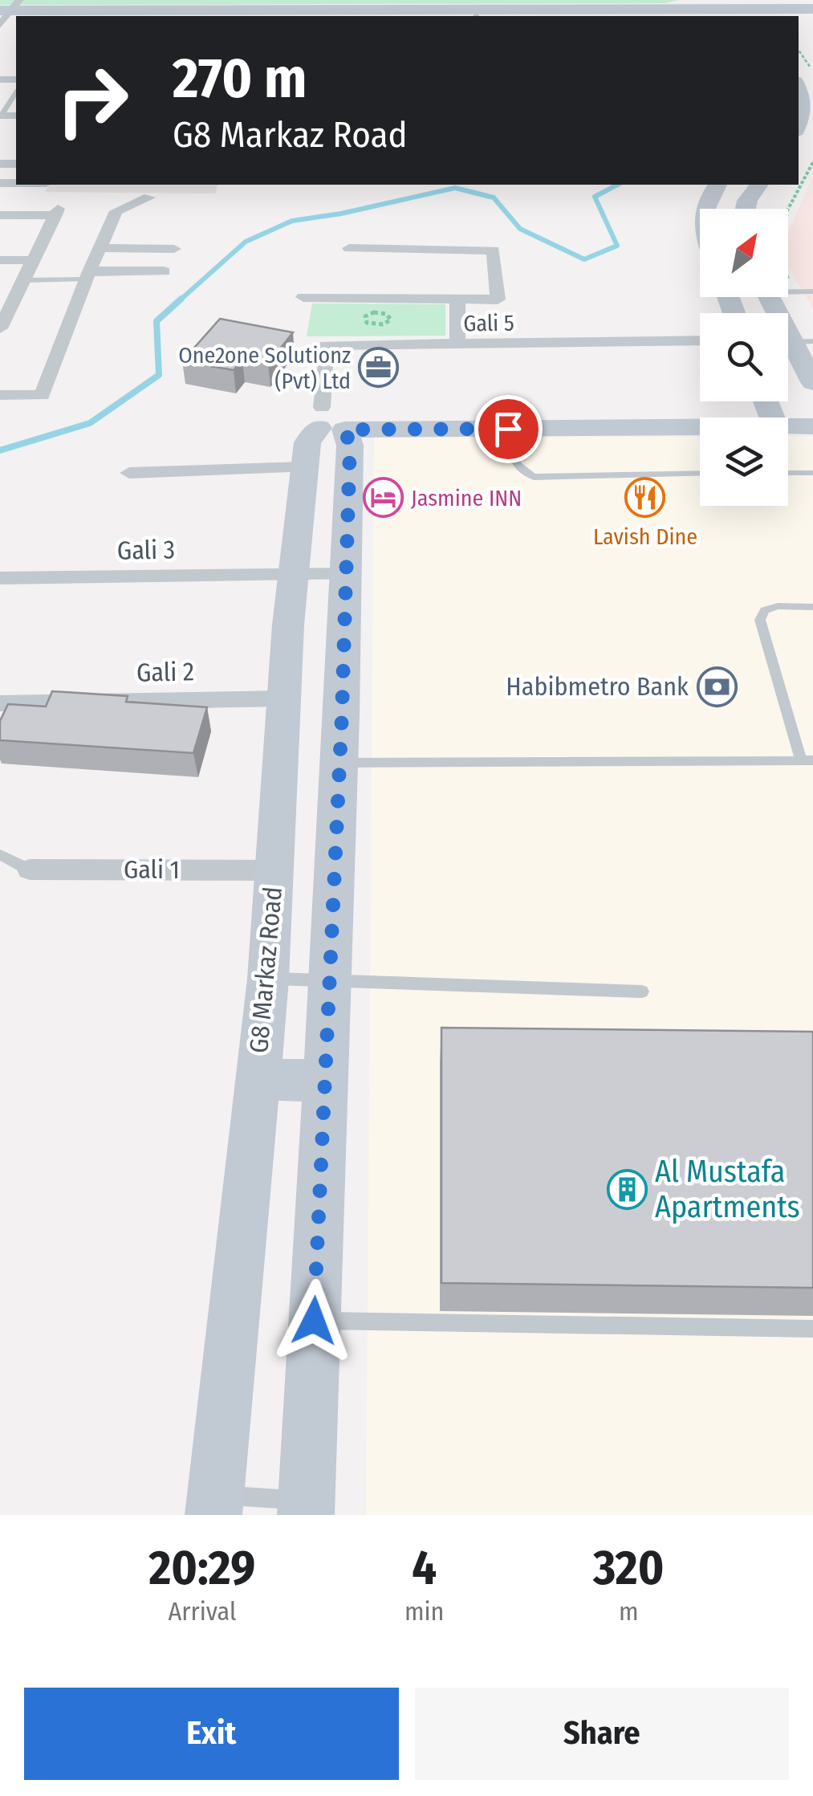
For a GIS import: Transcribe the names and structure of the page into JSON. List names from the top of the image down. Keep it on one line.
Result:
{"streets":{"street":["Gali 5","Gali 3","Gali 2","Gali 1","G8 Markaz Road"]},"crossings":[["Gali 5","G8 Markaz Road"],["Gali 3","G8 Markaz Road"],["Gali 2","G8 Markaz Road"],["Gali 1","G8 Markaz Road"]],"places":{"office":["One2one Solutionz (Pvt) Ltd"],"hotel":["Jasmine INN"],"restaurant":["Lavish Dine"],"bank":["Habibmetro Bank"],"building":["Al Mustafa Apartments"]},"north":"top right","page":{"turn":["270 m","G8 Markaz Road"],"eta":["20:29","Arrival","4","min","320","m"],"buttons":["Exit","Share"]}}
